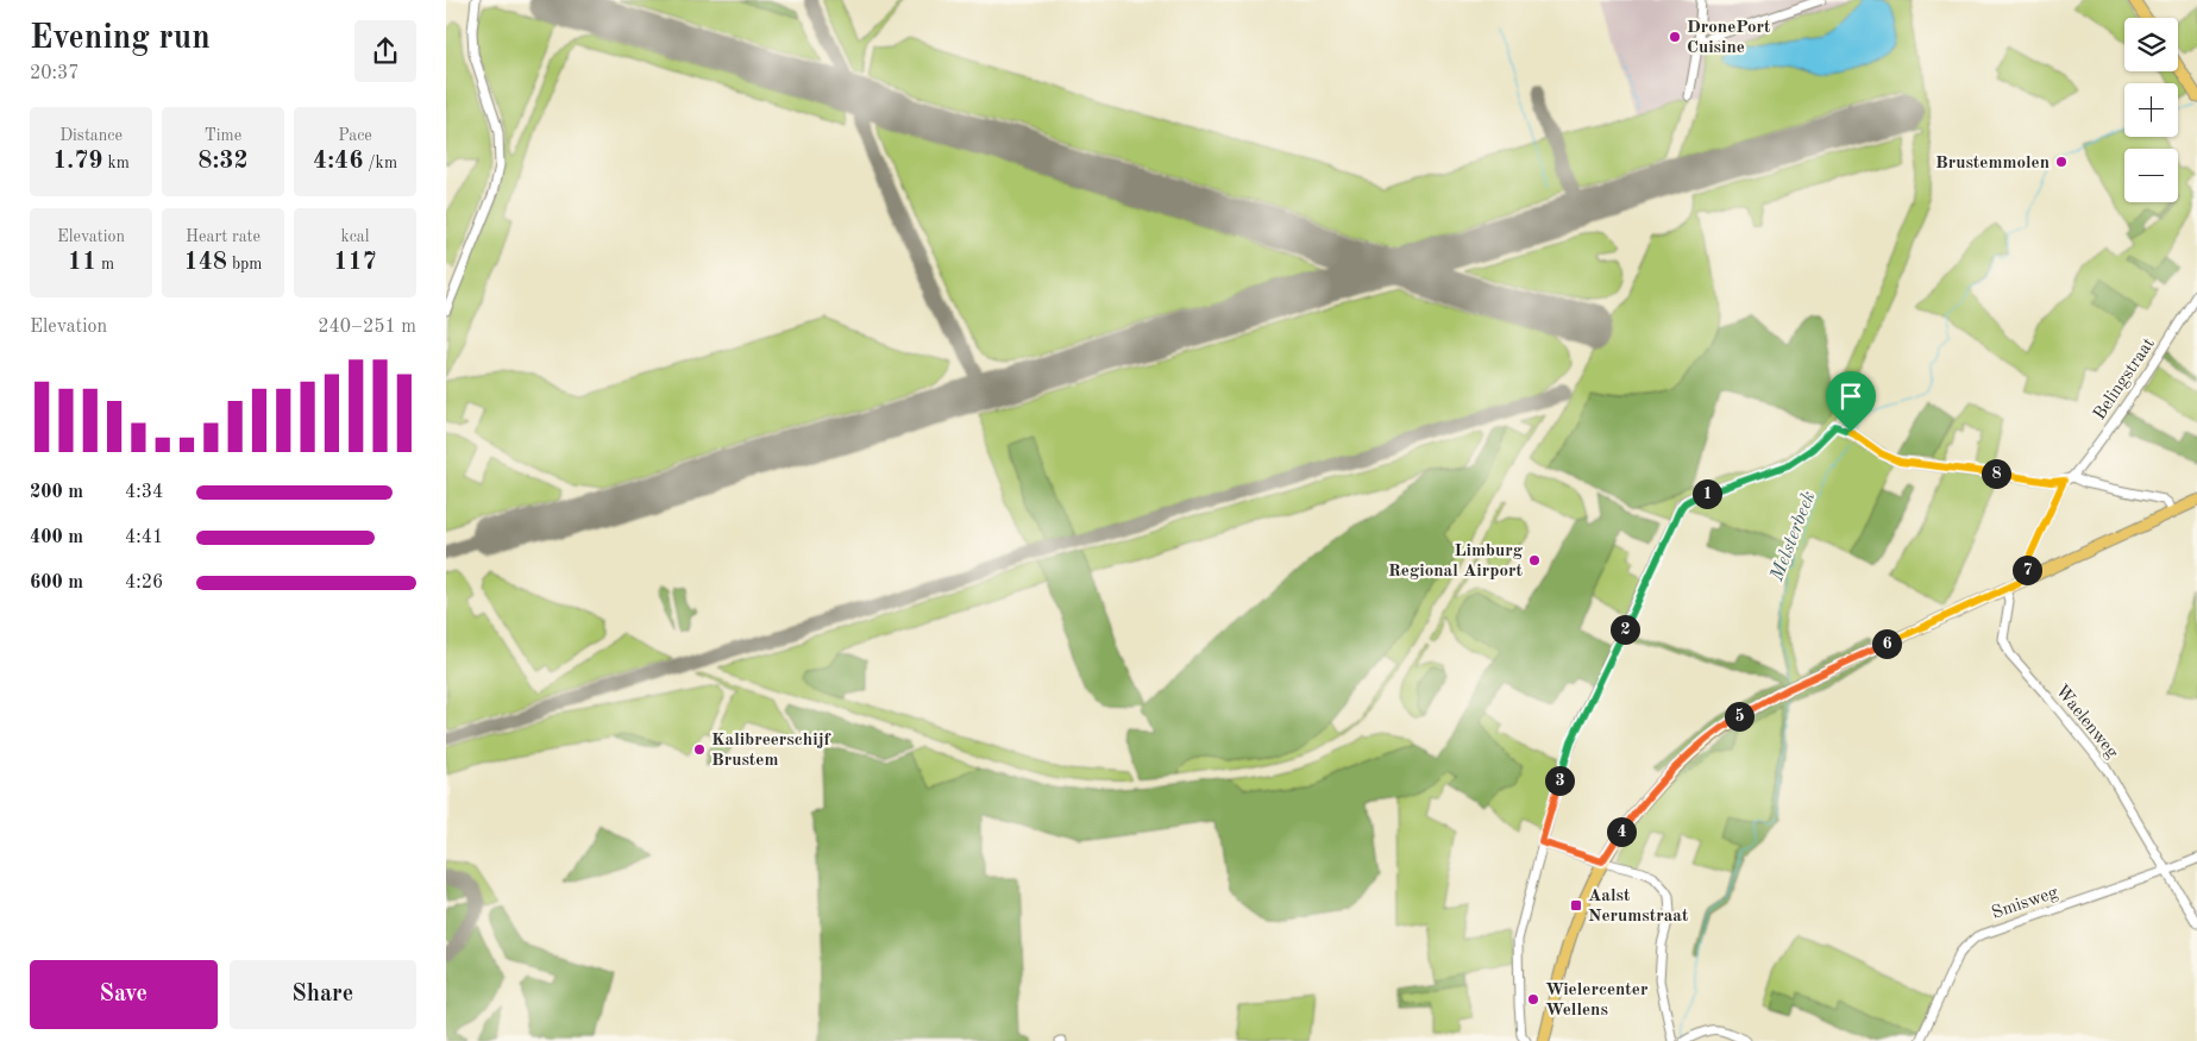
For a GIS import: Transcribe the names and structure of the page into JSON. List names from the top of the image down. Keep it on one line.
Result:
{"streets":{"street":["Belingstraat","Waelenweg","Smisweg"]},"crossings":[["Waelenweg","Smisweg"]],"water":["Melsterbeek"],"places":{"other":["DronePort Cuisine","Brustemmolen","Limburg Regional Airport","Kalibreerschijf Brustem","Wielercenter Wellens"],"transit":["Aalst Nerumstraat"]},"page":{"heading":["Evening run","20:37"],"map_buttons":["+","−"],"stats":[["Distance","1.79 km"],["Time","8:32"],["Pace","4:46 /km"],["Elevation","11 m"],["Heart rate","148 bpm"],["kcal","117"]],"chart":["Elevation","240–251 m"],"pins":["8","1","7","2","6","5","3","4"],"list":[{"name":"200 m","note":"4:34"},{"name":"400 m","note":"4:41"},{"name":"600 m","note":"4:26"}],"buttons":["Save","Share"]}}
